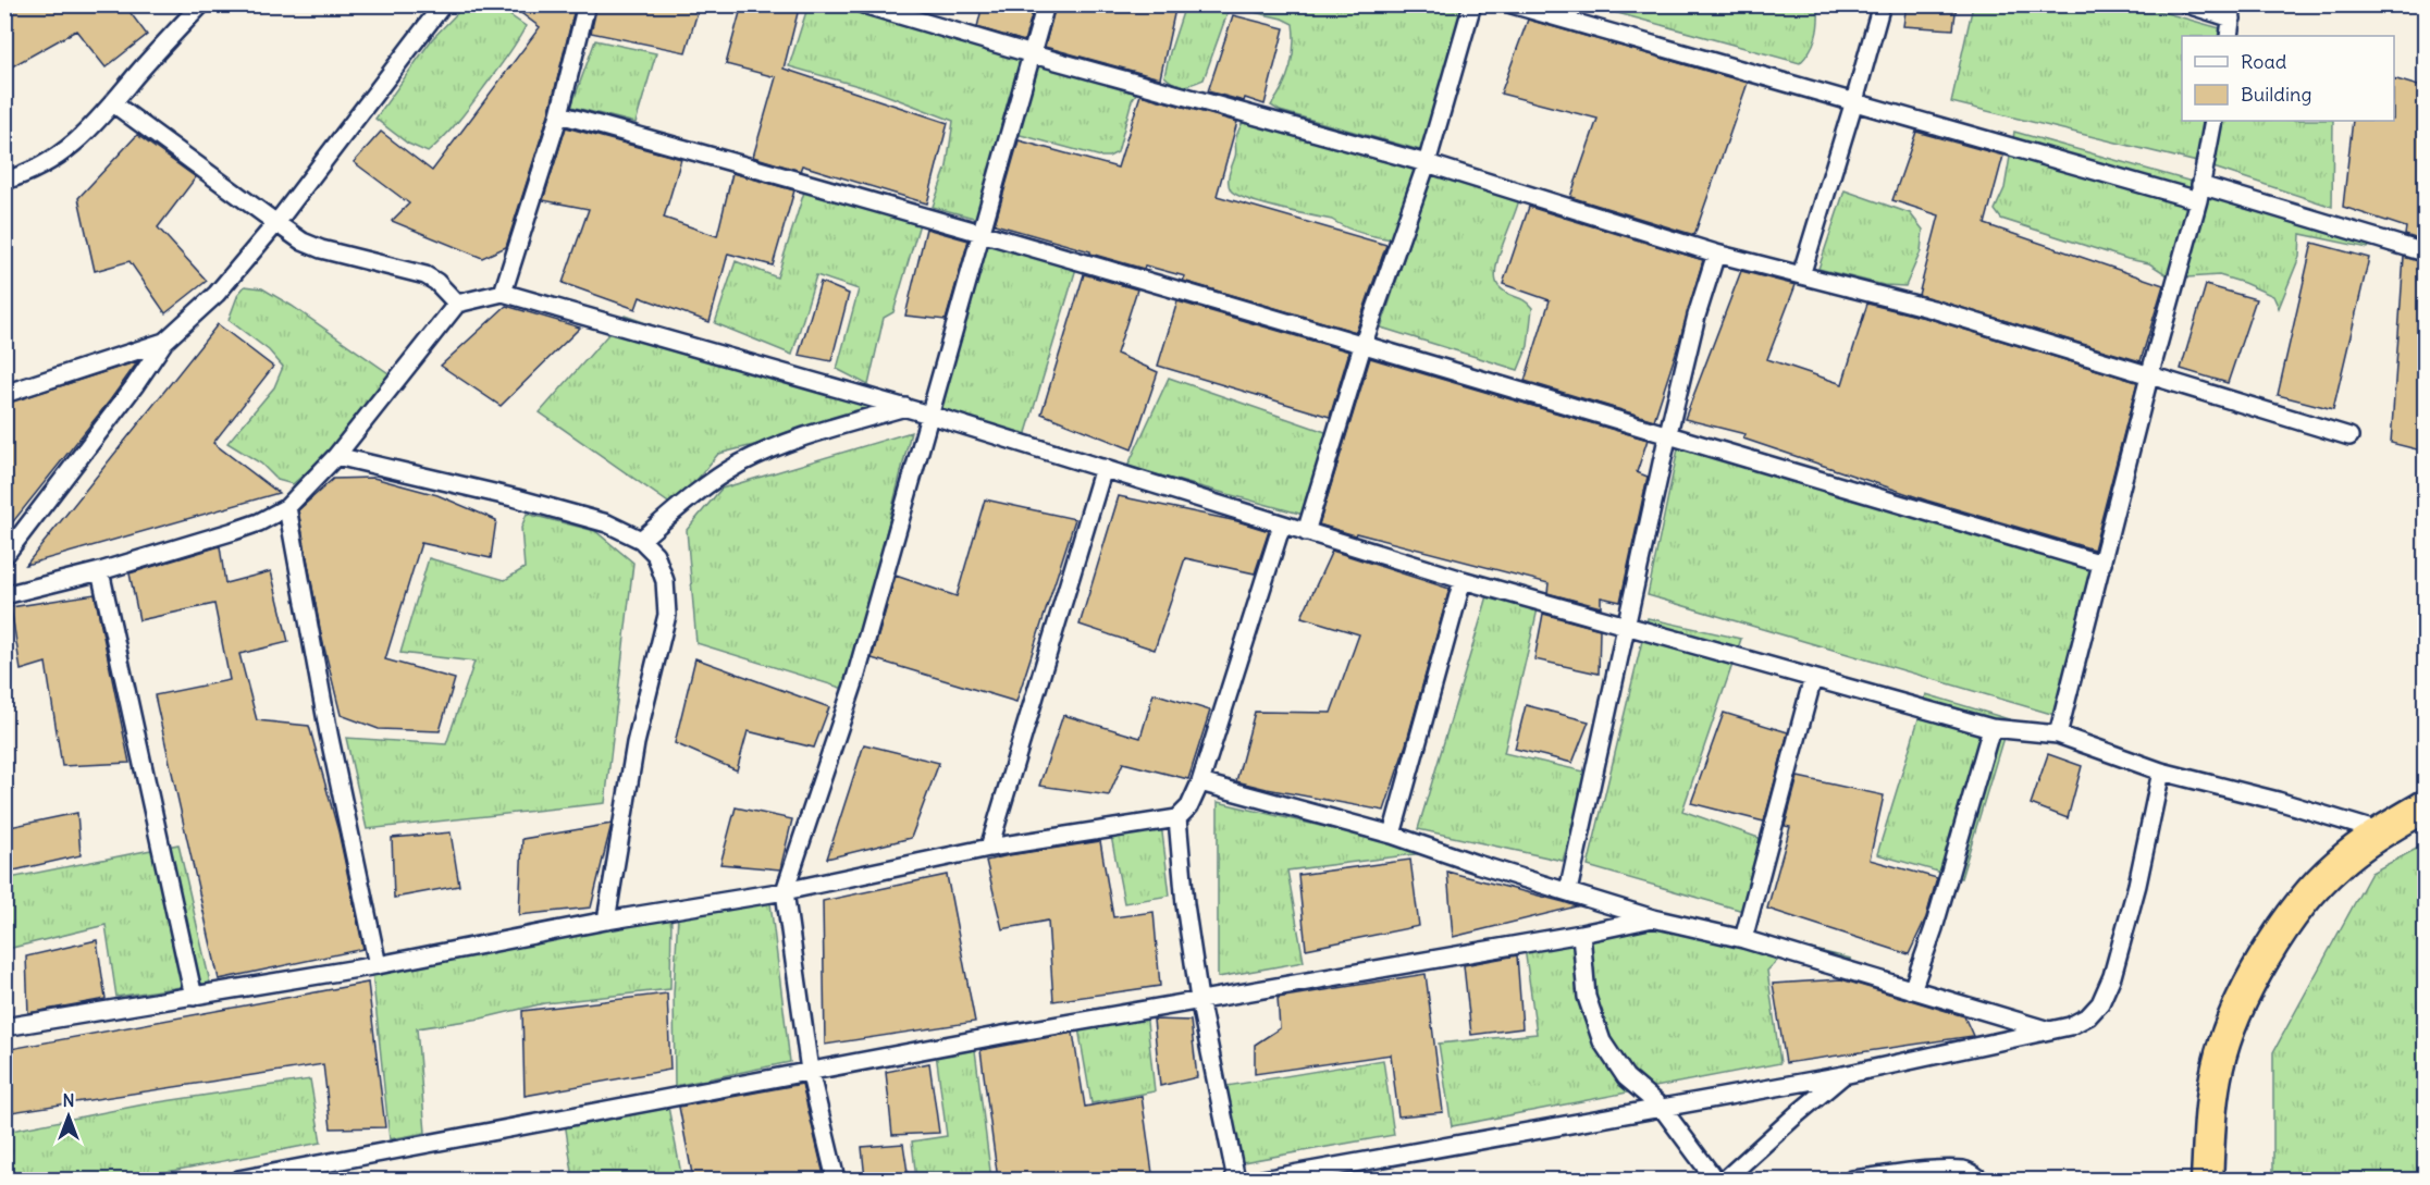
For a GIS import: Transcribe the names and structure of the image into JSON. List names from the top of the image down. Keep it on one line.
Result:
{"legend":["Road","Building"],"north":"top"}
